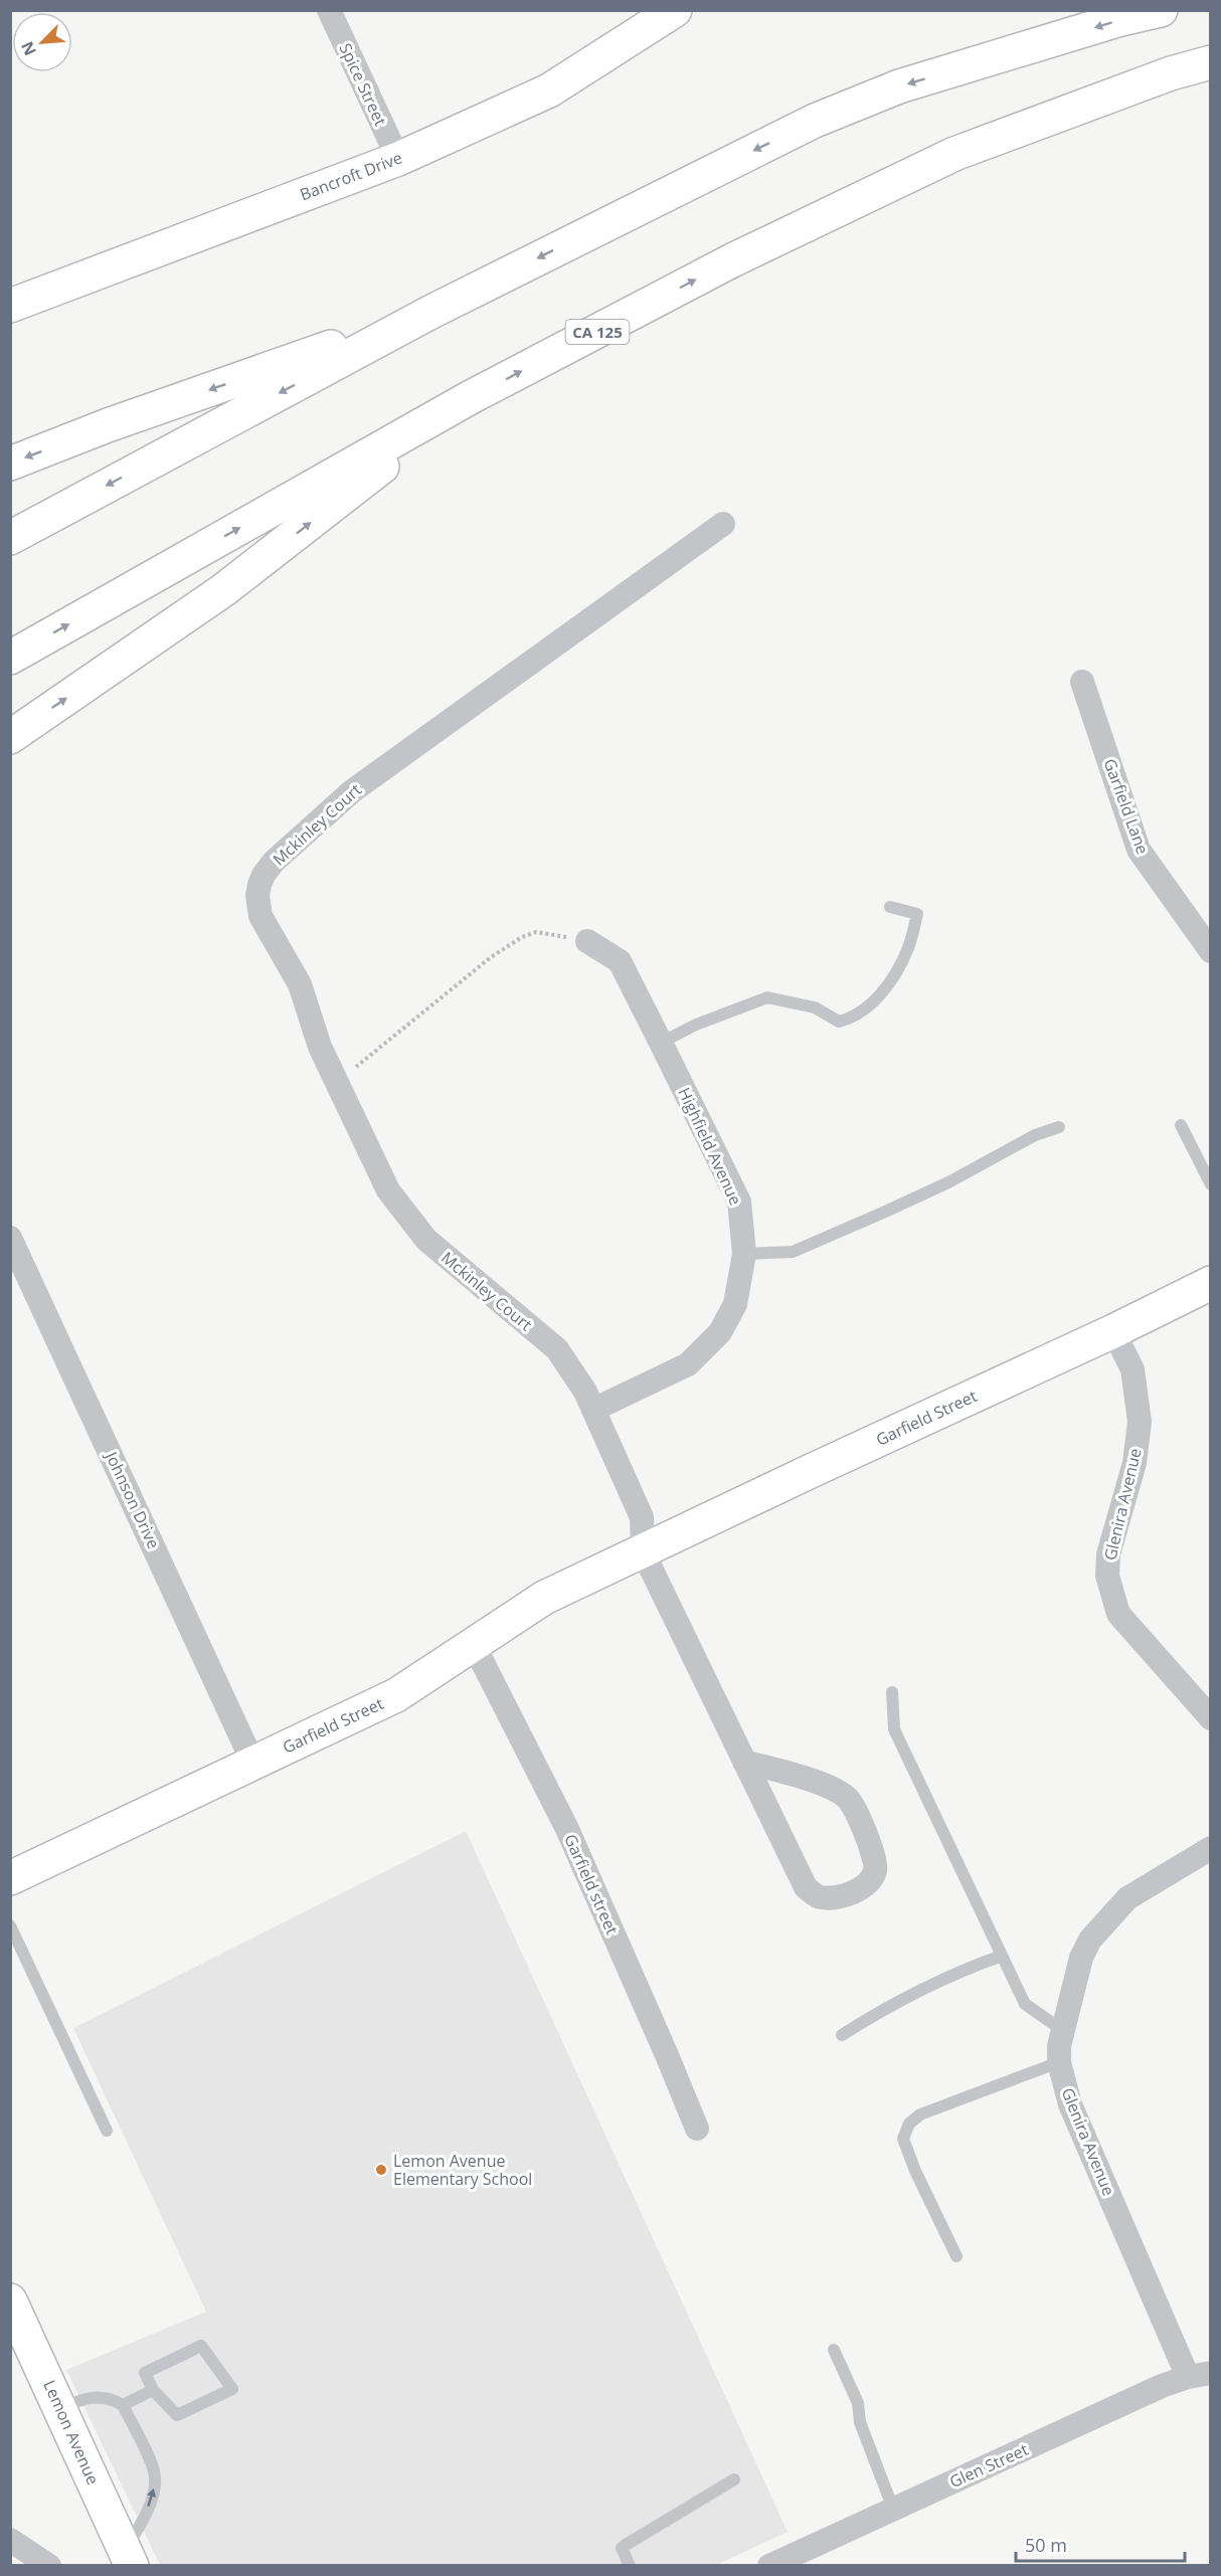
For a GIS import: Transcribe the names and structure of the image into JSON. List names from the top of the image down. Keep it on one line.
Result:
{"streets":{"main road":["Bancroft Drive","CA 125","Garfield Street","Lemon Avenue"],"street":["Spice Street","Garfield Lane","Mckinley Court","Highfield Avenue","Johnson Drive","Glenira Avenue","Garfield street","Glen Street"]},"crossings":[["Spice Street","Bancroft Drive"],["Mckinley Court","Highfield Avenue"],["Garfield Street","Johnson Drive"],["Garfield Street","Glenira Avenue"],["Garfield Street","Garfield street"],["Glenira Avenue","Glen Street"]],"places":["Lemon Avenue Elementary School"],"scale_bar":"50 m","north":"bottom left"}
